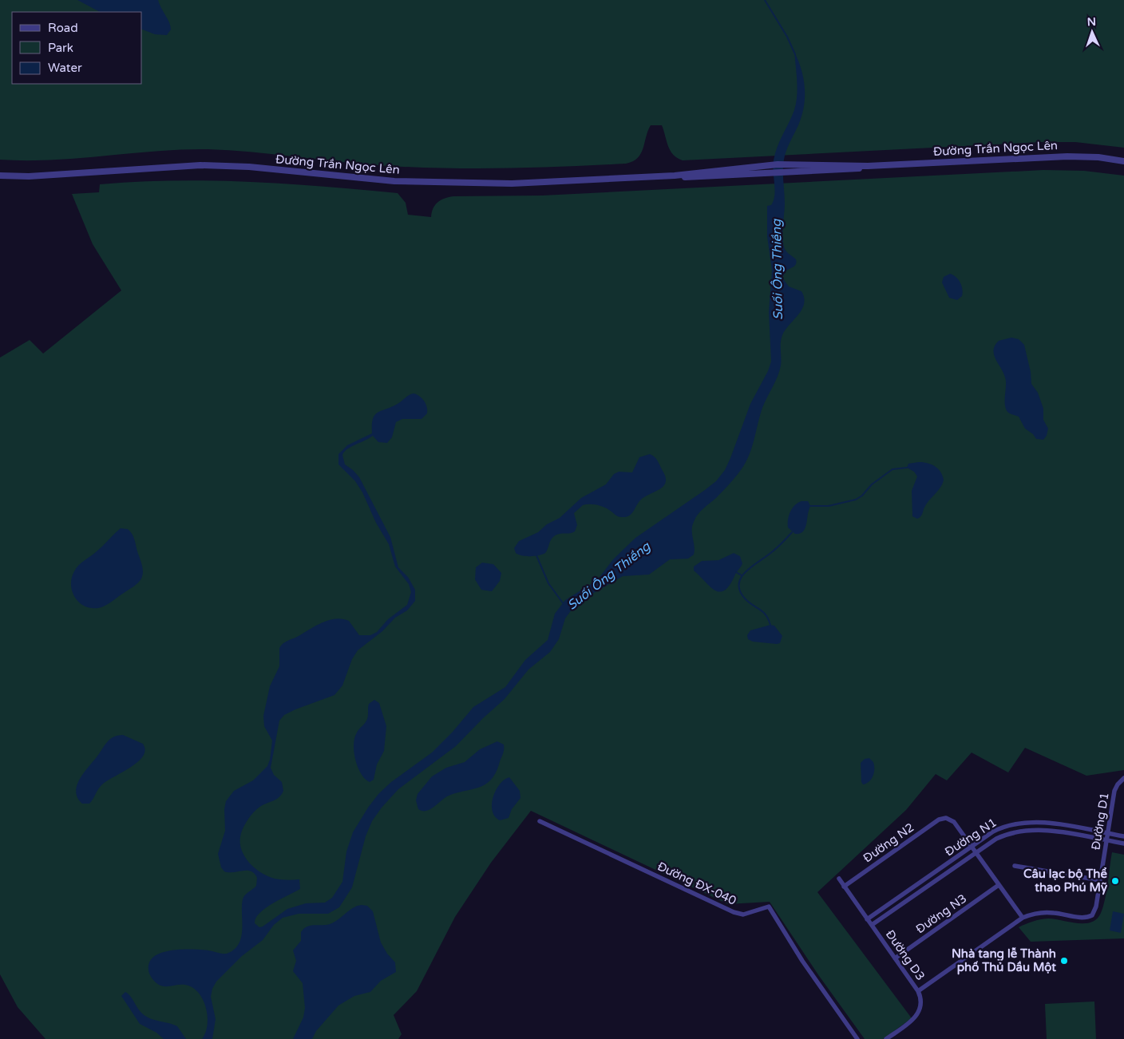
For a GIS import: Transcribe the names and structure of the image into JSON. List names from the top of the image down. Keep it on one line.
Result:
{"streets":{"street":["Đường Trần Ngọc Lên","Đường D1","Đường N1","Đường N2","Đường ĐX-040","Đường N3","Đường D3"]},"crossings":[["Đường D1","Đường N1"],["Đường N1","Đường N2"],["Đường N1","Đường D3"],["Đường N2","Đường D3"],["Đường N3","Đường D3"]],"water":["Suối Ông Thiềng"],"places":["Câu lạc bộ Thể thao Phú Mỹ","Nhà tang lễ Thành phố Thủ Dầu Một"],"legend":["Road","Park","Water"],"north":"top"}
